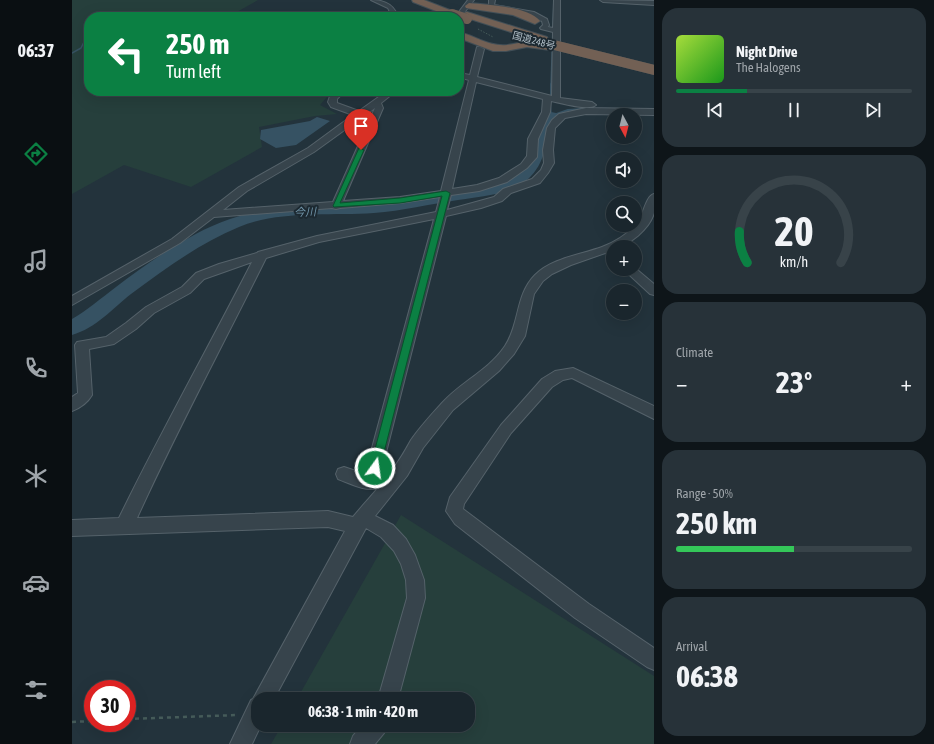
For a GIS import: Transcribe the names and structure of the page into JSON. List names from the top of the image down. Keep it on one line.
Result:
{"streets":{"highway":["国道248号"]},"water":["今川"],"north":"bottom","page":{"tabs":"06:37","turn":["250 m","Turn left"],"song":["Night Drive","The Halogens"],"map_buttons":["+","−"],"tile":["Climate",["Range · 50%","250 km"],["Arrival","06:38"]],"heat":["−","23°","+"],"limit":"30","trip":"06:38 · 1 min · 420 m","gauge":["20","km/h"]}}
